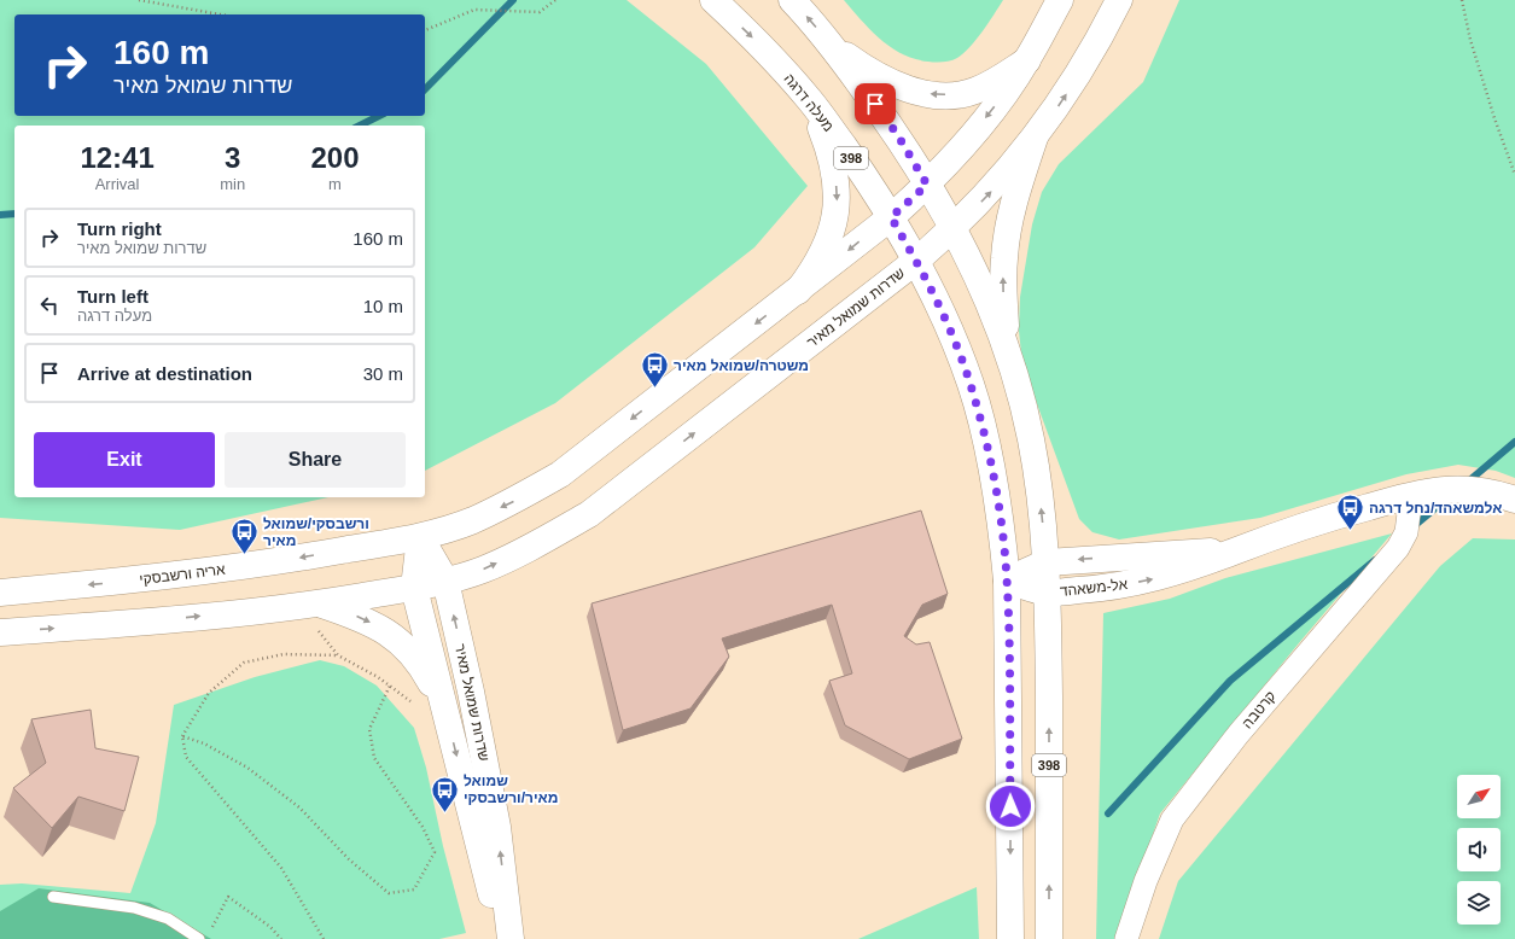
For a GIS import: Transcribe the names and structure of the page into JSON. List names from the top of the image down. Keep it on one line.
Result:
{"streets":{"street":["מעלה דרגה","398","שדרות שמואל מאיר","אריה ורשבסקי","אל-משאהד","קרטבה"]},"crossings":[["מעלה דרגה","398"],["398","שדרות שמואל מאיר"],["398","אל-משאהד"],["שדרות שמואל מאיר","אריה ורשבסקי"],["אל-משאהד","קרטבה"]],"places":{"bus stop":["משטרה/שמואל מאיר","אלמשאהד/נחל דרגה","ורשבסקי/שמואל מאיר","שמואל מאיר/ורשבסקי"]},"north":"top right","page":{"turn":["160 m","שדרות שמואל מאיר"],"eta":["12:41","Arrival","3","min","200","m"],"list":[{"name":"Turn right","note":"שדרות שמואל מאיר","value":"160 m"},{"name":"Turn left","note":"מעלה דרגה","value":"10 m"},{"name":"Arrive at destination","value":"30 m"}],"buttons":["Exit","Share"]}}
